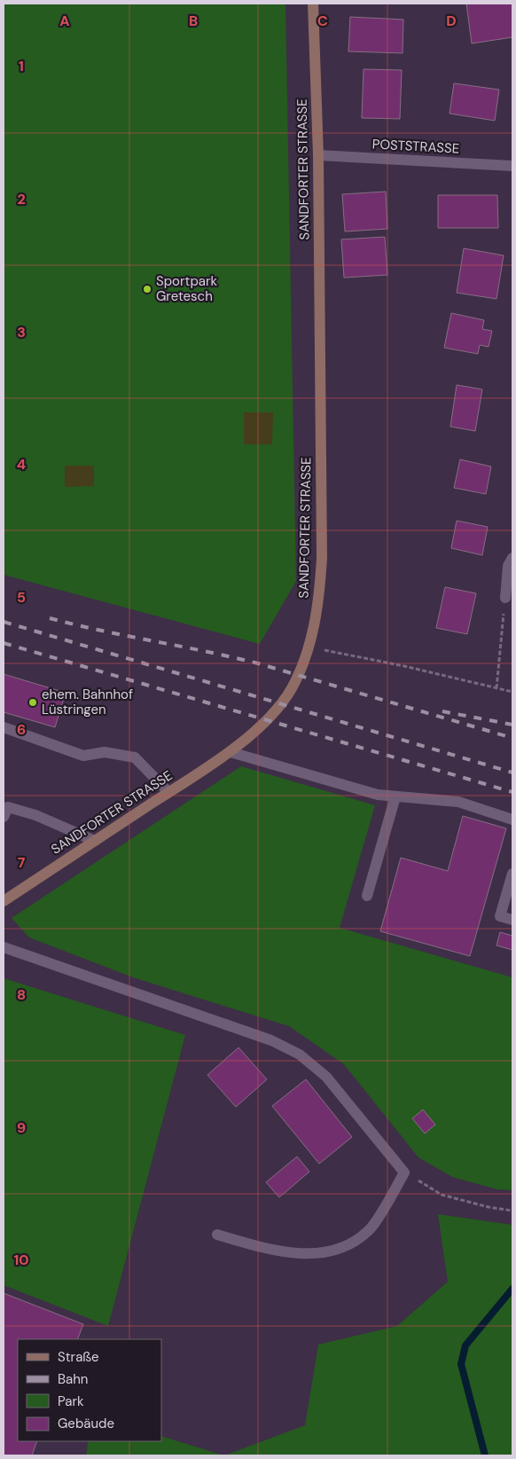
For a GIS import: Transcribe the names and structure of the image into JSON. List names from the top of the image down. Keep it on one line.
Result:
{"streets":{"street":["POSTSTRASSE","SANDFORTER STRASSE"]},"crossings":[["POSTSTRASSE","SANDFORTER STRASSE"]],"places":["Sportpark Gretesch","ehem. Bahnhof Lüstringen"],"legend":["Straße","Bahn","Park","Gebäude"],"grid":{"columns":["A","B","C","D"],"rows":["1","2","3","4","5","6","7","8","9","10"]}}
